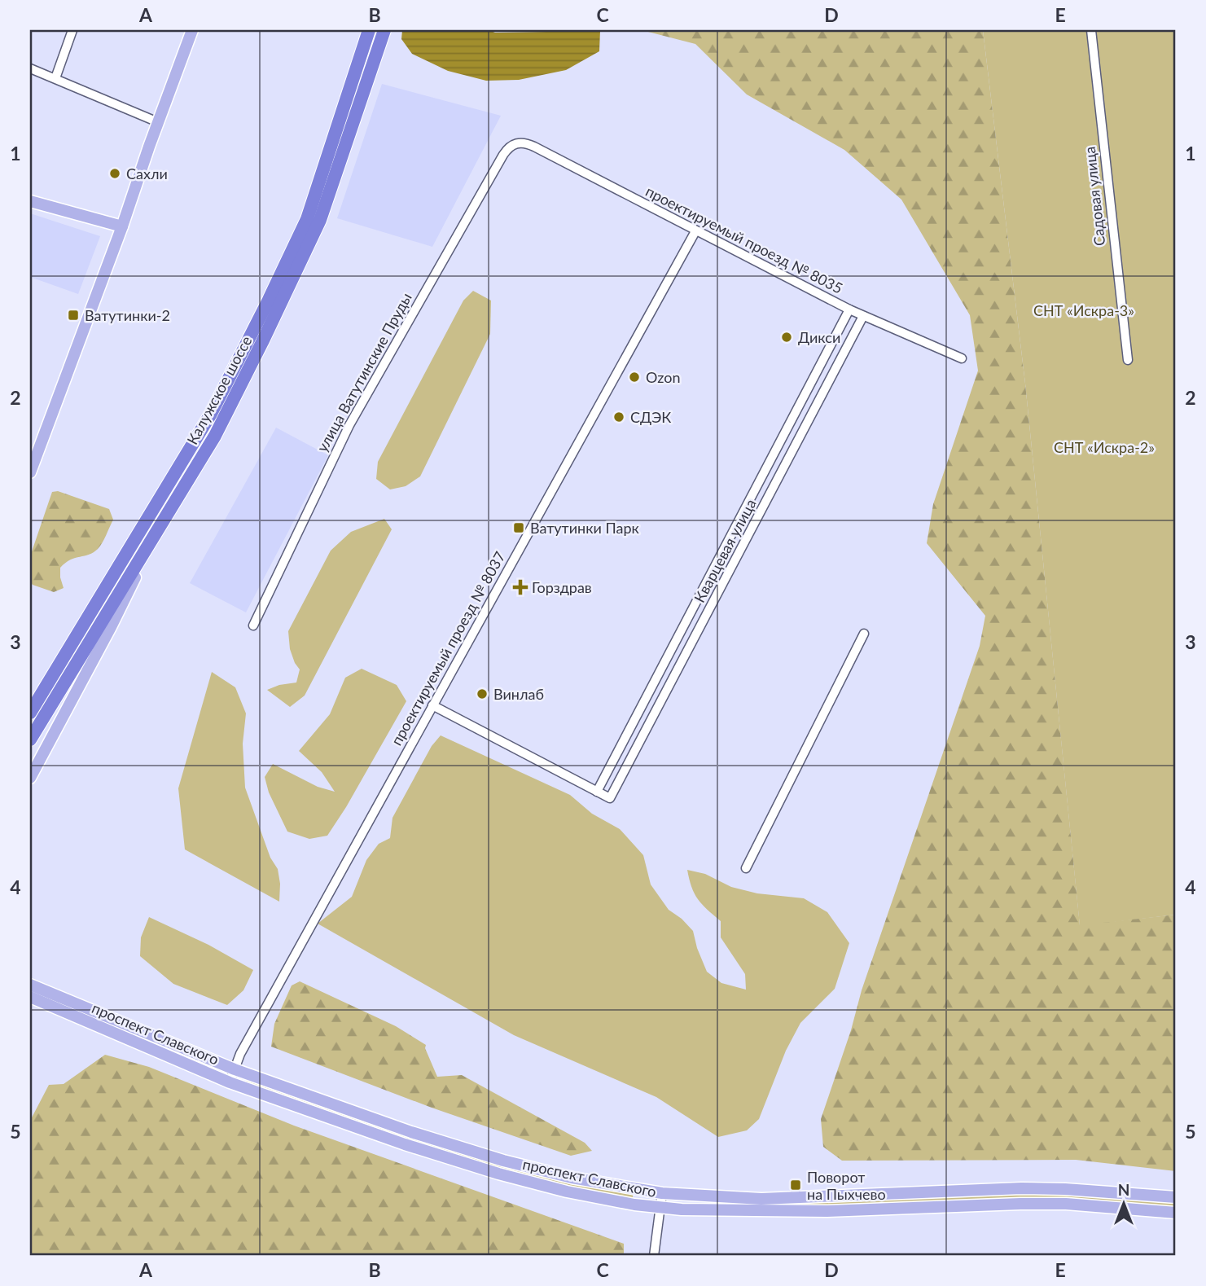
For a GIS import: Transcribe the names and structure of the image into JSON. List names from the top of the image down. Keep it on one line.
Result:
{"streets":{"highway":["Калужское шоссе"],"main road":["проспект Славского"],"street":["Садовая улица","проектируемый проезд № 8035","улица Ватутинские Пруды","Кварцевая улица","проектируемый проезд № 8037"]},"crossings":[["проектируемый проезд № 8035","улица Ватутинские Пруды"],["проектируемый проезд № 8035","Кварцевая улица"],["проектируемый проезд № 8035","проектируемый проезд № 8037"],["проектируемый проезд № 8037","проспект Славского"]],"parks":["СНТ «Искра-3»","СНТ «Искра-2»"],"places":{"other":["Сахли","Дикси","Ozon","СДЭК","Винлаб"],"transit":["Ватутинки-2","Ватутинки Парк","Поворот на Пыхчево"],"health":["Горздрав"]},"north":"top","grid":{"columns":["A","B","C","D","E"],"rows":["1","2","3","4","5"]}}
